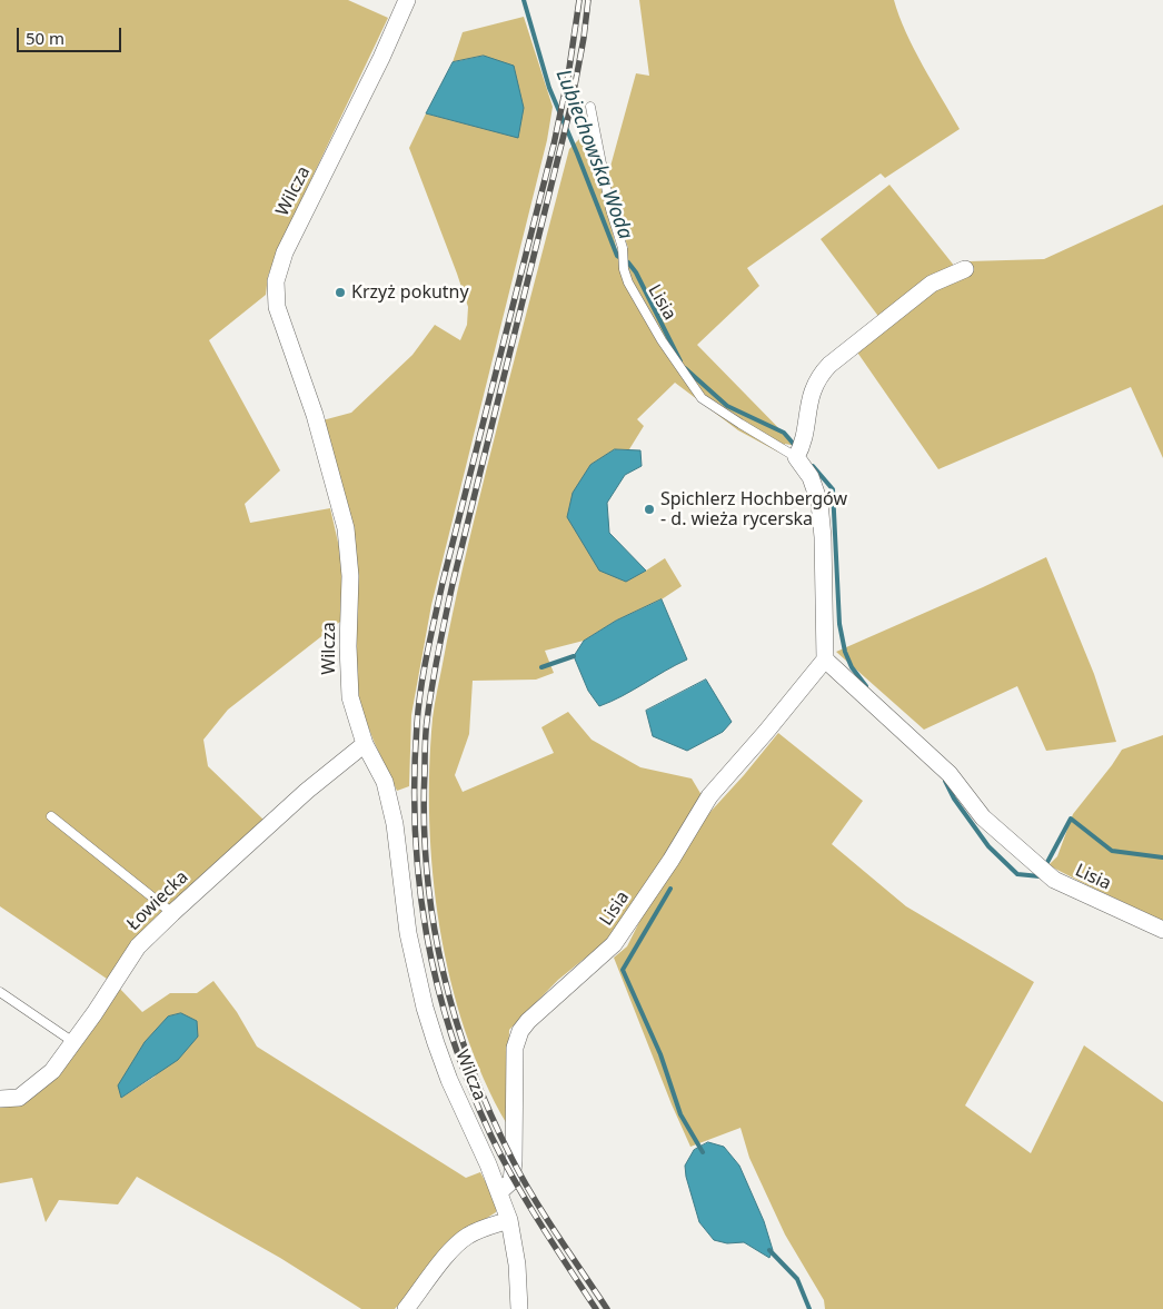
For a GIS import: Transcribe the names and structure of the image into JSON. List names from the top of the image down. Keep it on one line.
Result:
{"streets":{"street":["Wilcza","Lisia","Łowiecka"]},"crossings":[["Wilcza","Lisia"],["Wilcza","Łowiecka"]],"water":["Lubiechowska Woda"],"places":["Krzyż pokutny","Spichlerz Hochbergów - d. wieża rycerska"],"scale_bar":"50 m"}
